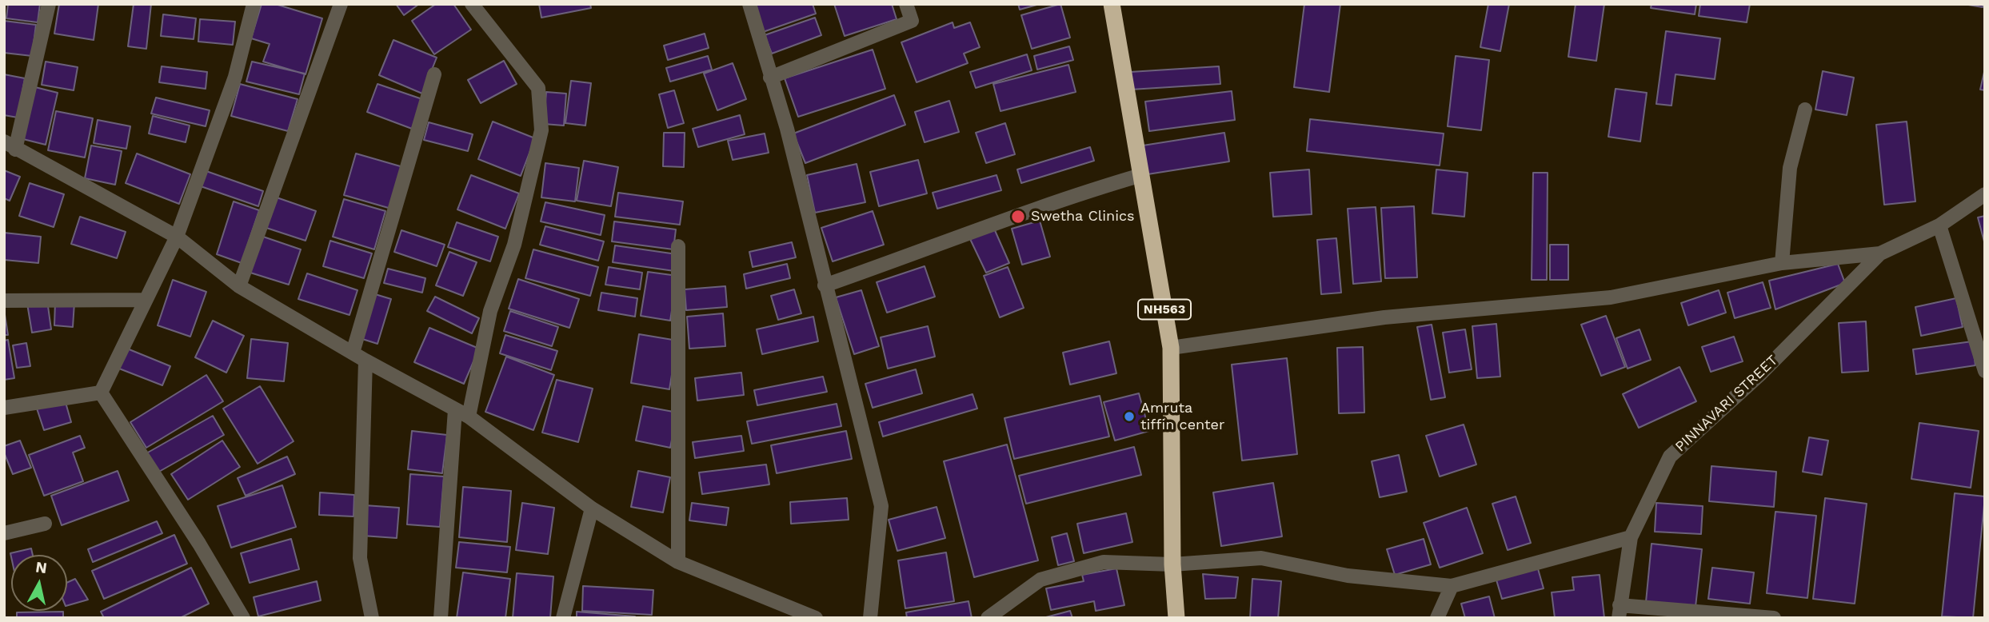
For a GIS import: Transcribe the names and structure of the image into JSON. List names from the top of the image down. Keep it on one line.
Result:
{"streets":{"highway":["NH563"],"street":["PINNAVARI STREET"]},"places":["Swetha Clinics","Amruta tiffin center"],"north":"top"}
